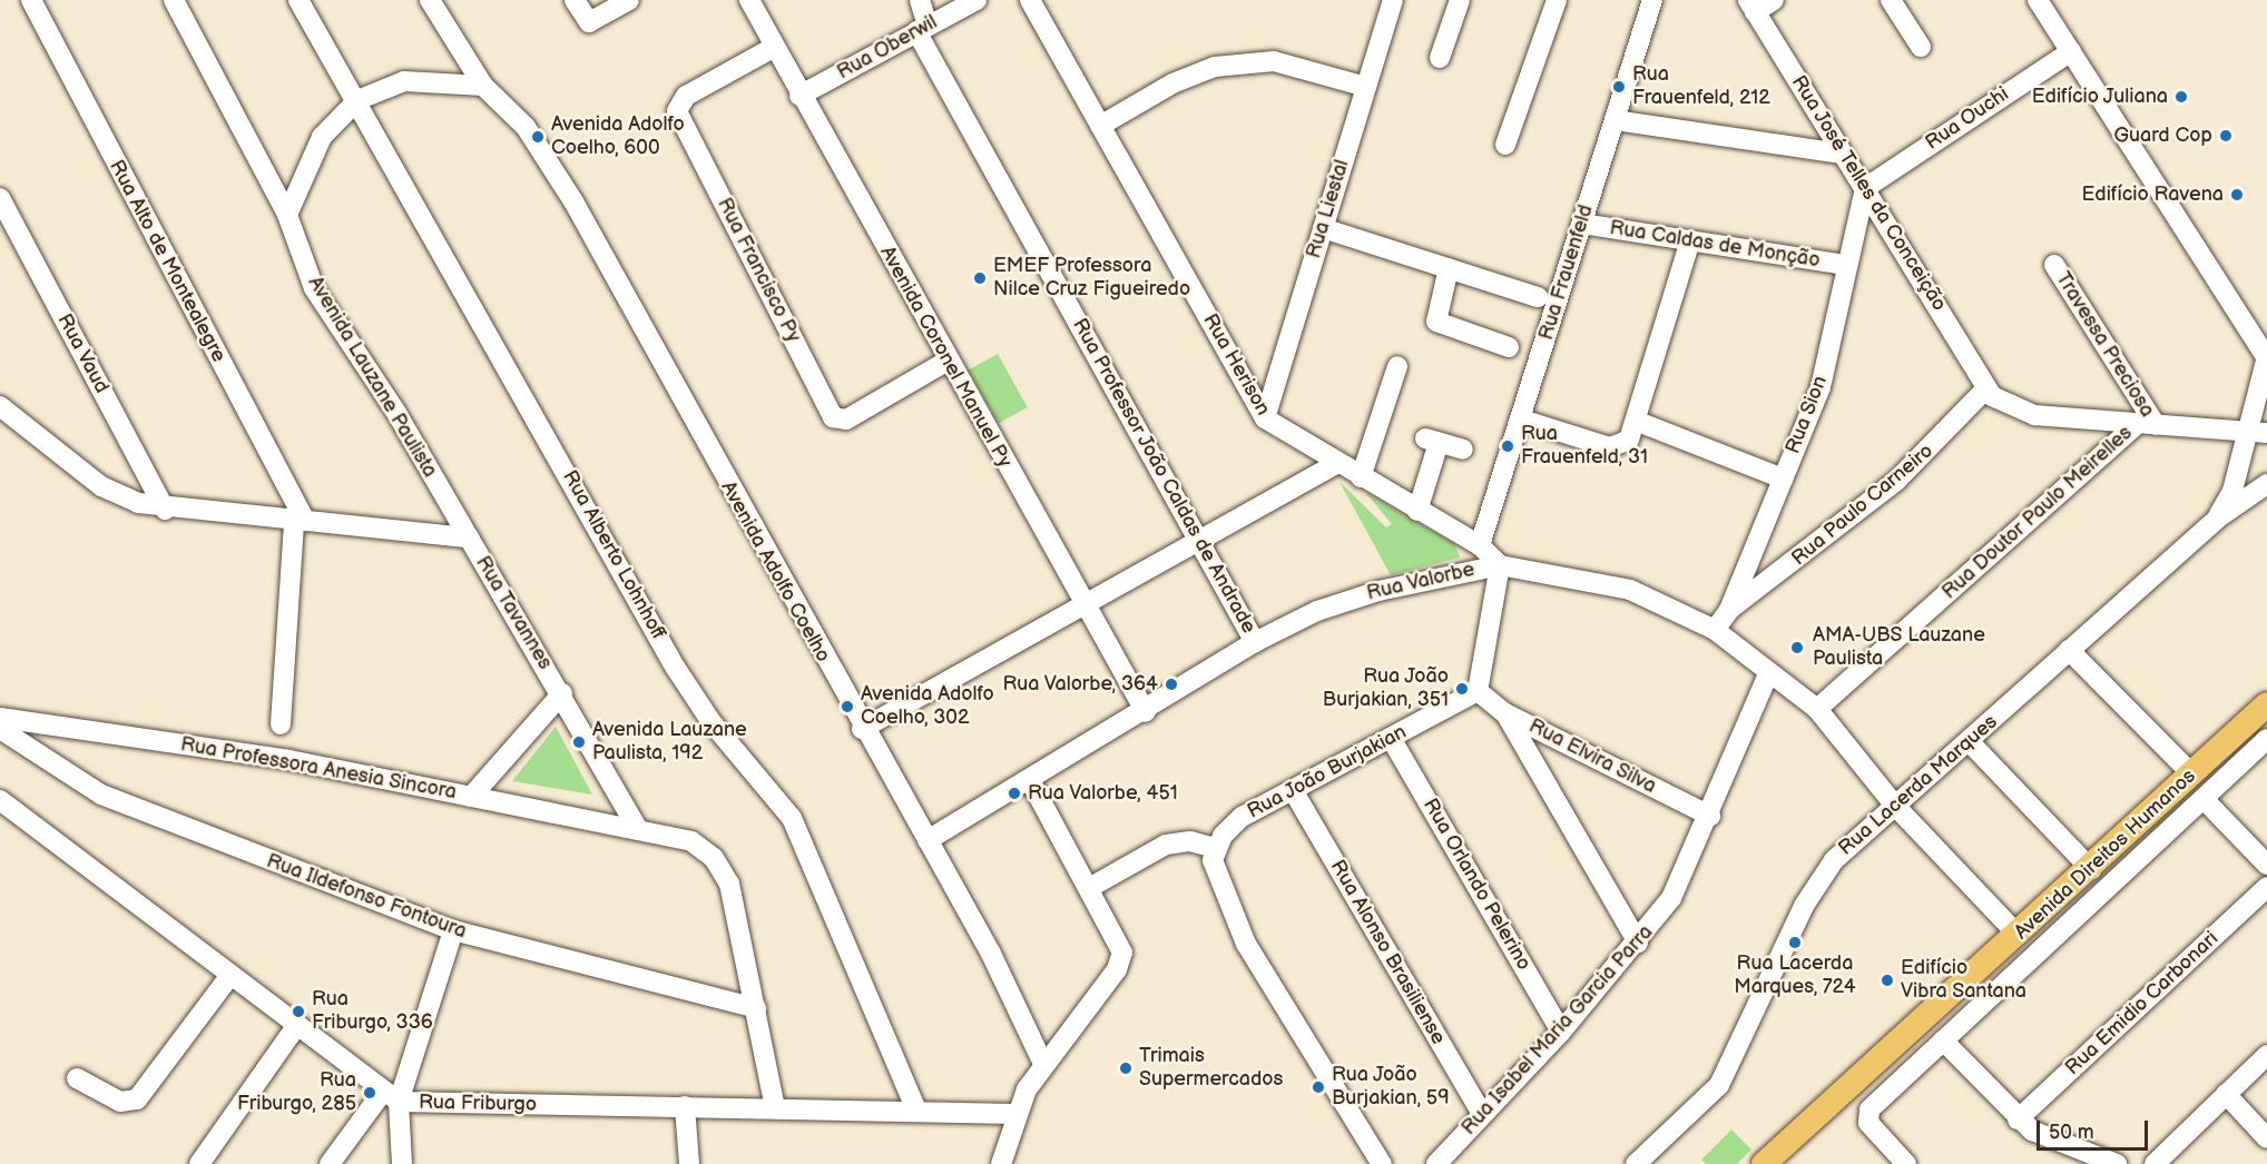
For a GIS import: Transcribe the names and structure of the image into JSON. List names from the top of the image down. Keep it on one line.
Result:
{"streets":{"main road":["Avenida Direitos Humanos"],"street":["Rua Oberwil","Rua Ouchi","Rua José Telles da Conceição","Rua Liestal","Rua Caldas de Monção","Rua Alto de Montealegre","Rua Francisco Py","Rua Frauenfeld","Travessa Preciosa","Rua Vaud","Avenida Coronel Manuel Py","Rua Herison","Avenida Lauzane Paulista","Rua Sion","Rua Professor João Caldas de Andrade","Rua Paulo Carneiro","Rua Doutor Paulo Meirelles","Rua Alberto Lohnhoff","Avenida Adolfo Coelho","Rua Valorbe","Rua Tavannes","Rua Elvira Silva","Rua Professora Anesia Sincora","Rua João Burjakian","Rua Lacerda Marques","Rua Orlando Pelerino","Rua Ildefonso Fontoura","Rua Alonso Brasiliense","Rua Emidio Carbonari","Rua Isabel Maria Garcia Parra","Rua Friburgo"]},"crossings":[["Rua Oberwil","Avenida Coronel Manuel Py"],["Rua Oberwil","Rua Professor João Caldas de Andrade"],["Rua Ouchi","Rua José Telles da Conceição"],["Rua Ouchi","Rua Sion"],["Rua José Telles da Conceição","Rua Sion"],["Rua José Telles da Conceição","Rua Paulo Carneiro"],["Rua Liestal","Rua Herison"],["Rua Caldas de Monção","Rua Frauenfeld"],["Rua Caldas de Monção","Rua Sion"],["Rua Alto de Montealegre","Rua Tavannes"],["Rua Francisco Py","Avenida Coronel Manuel Py"],["Rua Frauenfeld","Rua Herison"],["Travessa Preciosa","Rua Doutor Paulo Meirelles"],["Rua Vaud","Rua Tavannes"],["Avenida Coronel Manuel Py","Rua Valorbe"],["Rua Herison","Rua Valorbe"],["Avenida Lauzane Paulista","Rua Tavannes"],["Rua Sion","Rua Paulo Carneiro"],["Rua Sion","Rua Valorbe"],["Rua Professor João Caldas de Andrade","Rua Valorbe"],["Rua Doutor Paulo Meirelles","Rua Valorbe"],["Rua Alberto Lohnhoff","Rua Friburgo"],["Avenida Adolfo Coelho","Rua Valorbe"],["Rua Valorbe","Rua Lacerda Marques"],["Rua Valorbe","Avenida Direitos Humanos"],["Rua Valorbe","Rua Isabel Maria Garcia Parra"],["Rua Tavannes","Rua Professora Anesia Sincora"],["Rua Elvira Silva","Rua João Burjakian"],["Rua Elvira Silva","Rua Isabel Maria Garcia Parra"],["Rua João Burjakian","Rua Orlando Pelerino"],["Rua João Burjakian","Rua Alonso Brasiliense"],["Rua Orlando Pelerino","Rua Isabel Maria Garcia Parra"],["Rua Alonso Brasiliense","Rua Isabel Maria Garcia Parra"]],"places":["Rua Frauenfeld, 212","Edifício Juliana","Guard Cop","Avenida Adolfo Coelho, 600","Edifício Ravena","EMEF Professora Nilce Cruz Figueiredo","Rua Frauenfeld, 31","AMA-UBS Lauzane Paulista","Rua Valorbe, 364","Rua João Burjakian, 351","Avenida Adolfo Coelho, 302","Avenida Lauzane Paulista, 192","Rua Valorbe, 451","Rua Lacerda Marques, 724","Edifício Vibra Santana","Rua Friburgo, 336","Trimais Supermercados","Rua João Burjakian, 59","Rua Friburgo, 285"],"scale_bar":"50 m"}
